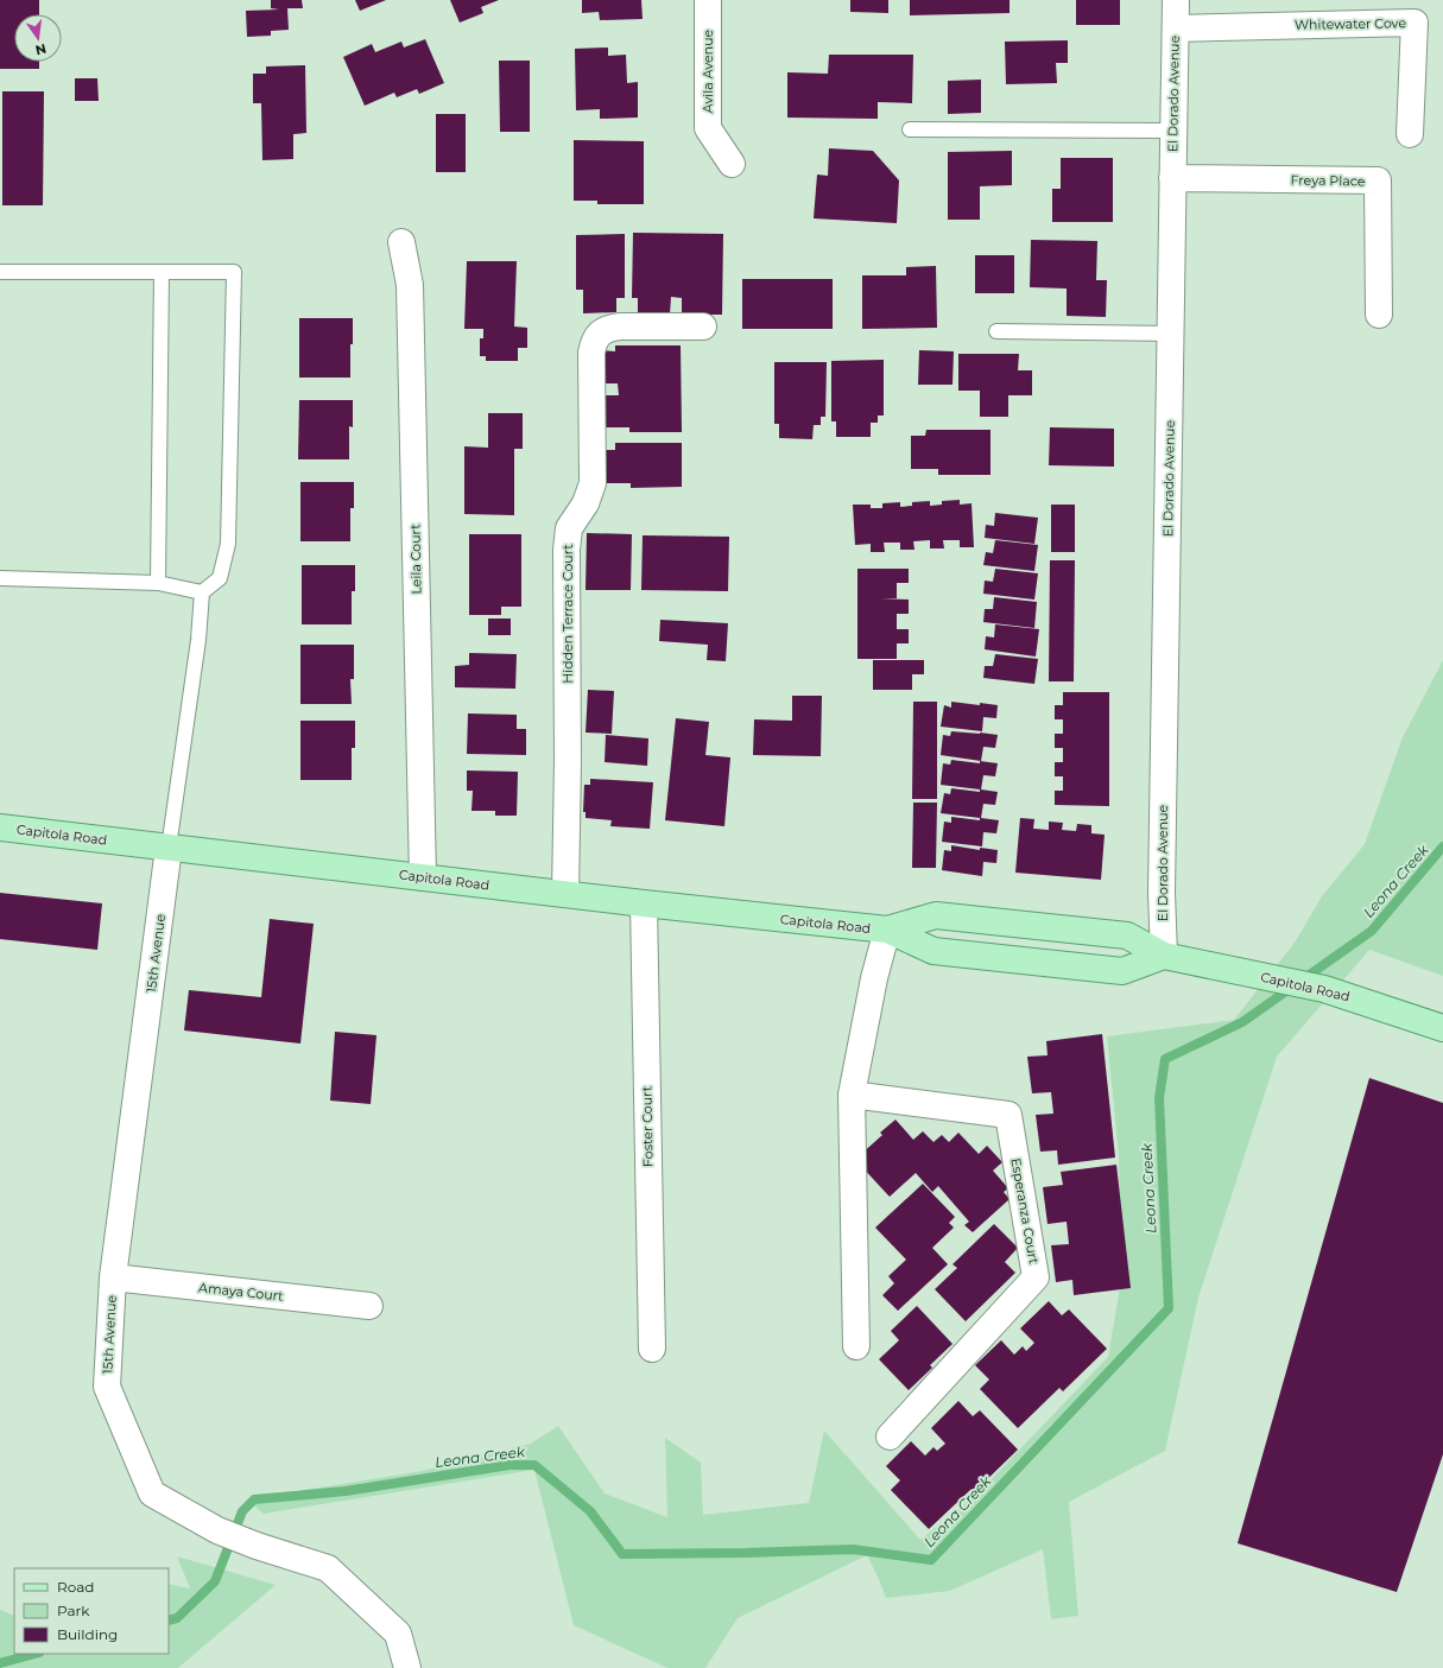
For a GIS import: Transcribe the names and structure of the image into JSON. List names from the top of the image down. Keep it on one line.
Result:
{"streets":{"main road":["Capitola Road"],"street":["Whitewater Cove","Avila Avenue","El Dorado Avenue","Freya Place","Leila Court","Hidden Terrace Court","15th Avenue","Foster Court","Esperanza Court","Amaya Court"]},"crossings":[["Whitewater Cove","El Dorado Avenue"],["El Dorado Avenue","Freya Place"],["El Dorado Avenue","Capitola Road"],["Leila Court","Capitola Road"],["Hidden Terrace Court","Capitola Road"],["Capitola Road","15th Avenue"],["Capitola Road","Foster Court"],["15th Avenue","Amaya Court"]],"water":["Leona Creek"],"legend":["Road","Park","Building"],"north":"bottom"}
